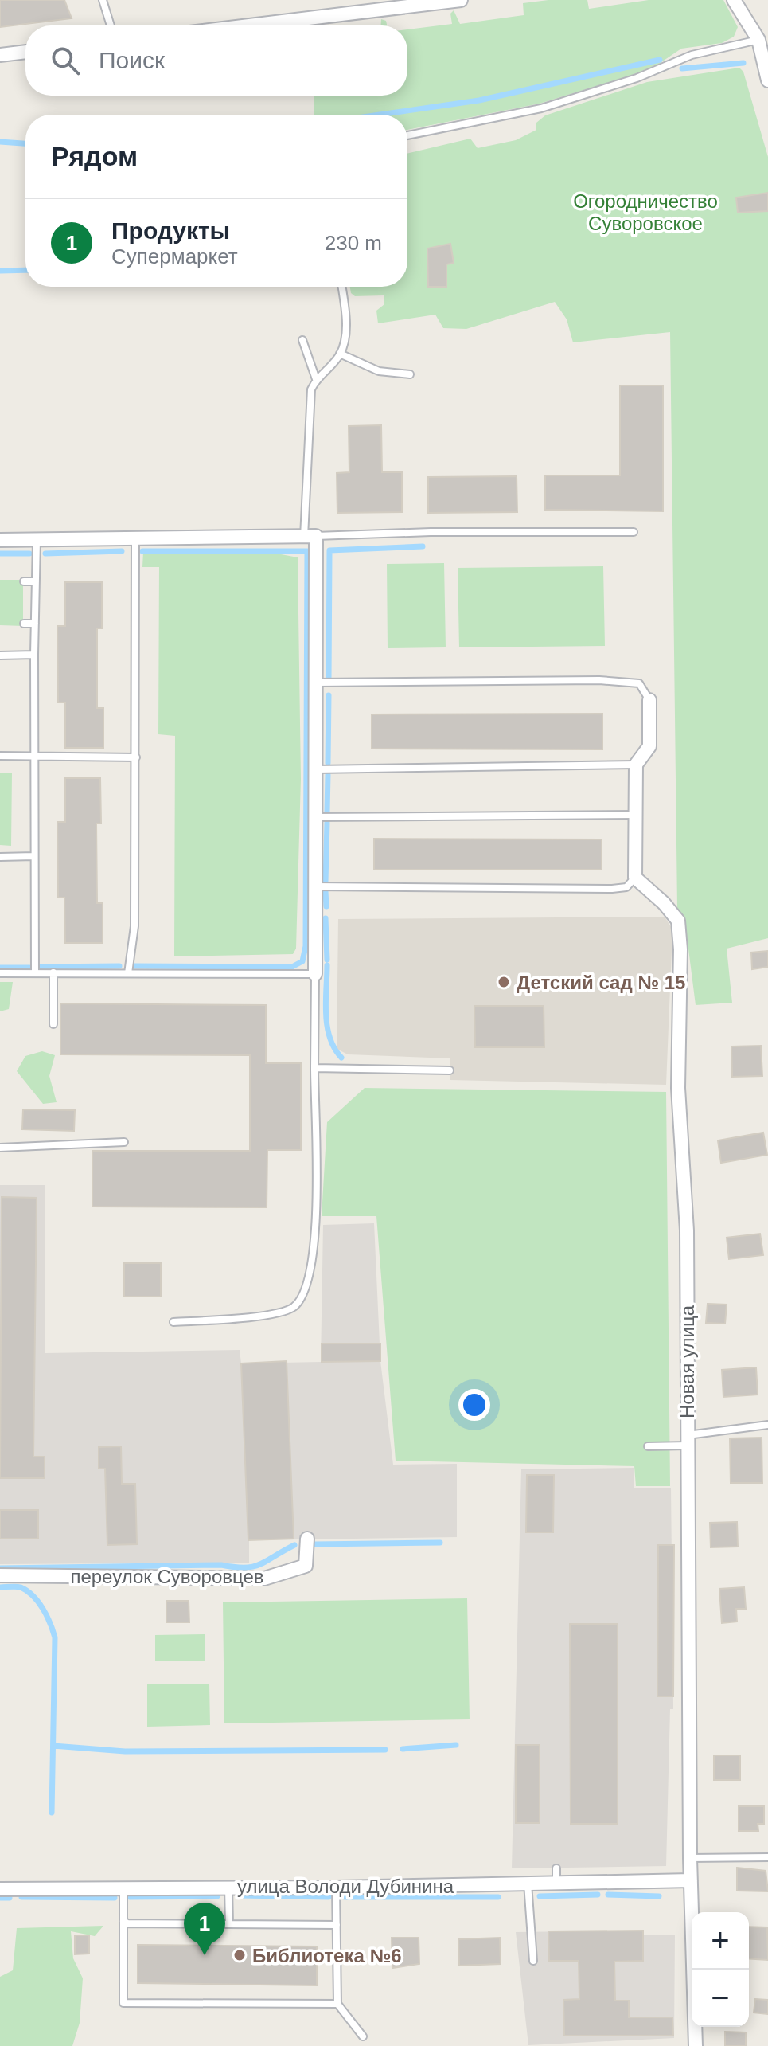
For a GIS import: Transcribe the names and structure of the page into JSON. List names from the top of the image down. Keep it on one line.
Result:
{"streets":{"street":["Новая улица","переулок Суворовцев","улица Володи Дубинина"]},"crossings":[["Новая улица","улица Володи Дубинина"]],"parks":["Огородничество Суворовское"],"places":["Детский сад № 15","Библиотека №6"],"page":{"search":"Поиск","heading":"Рядом","list":[{"mark":"1","name":"Продукты","note":"Супермаркет","value":"230 m"}],"pins":"1","map_buttons":["+","−"]}}
